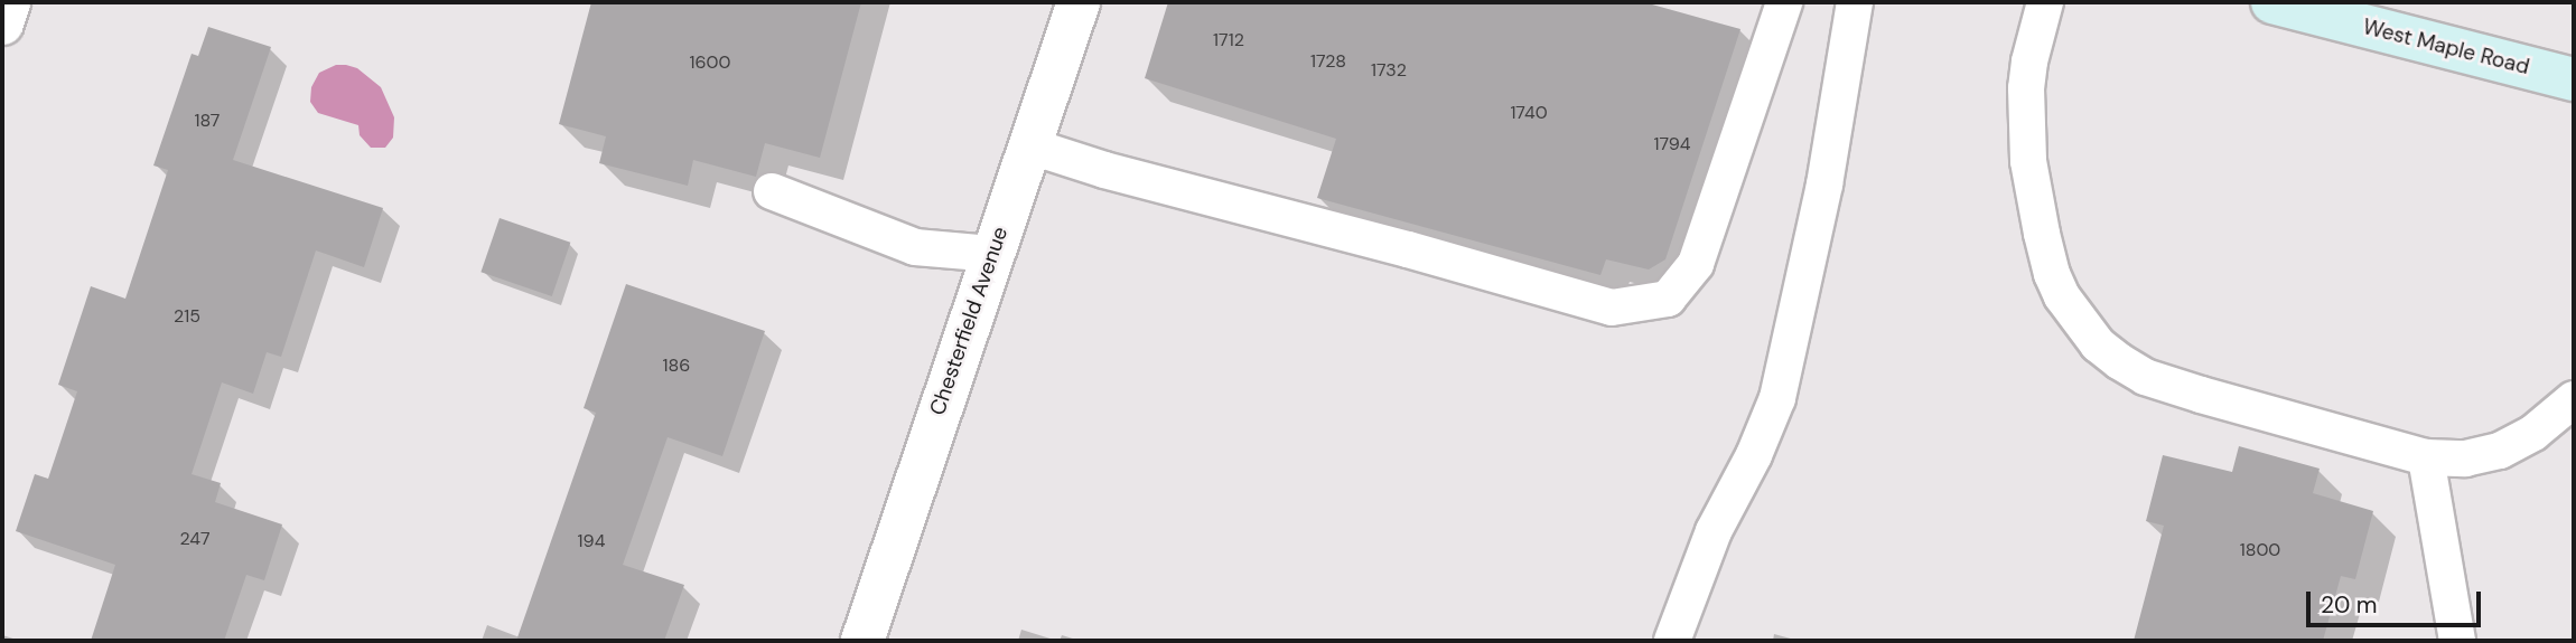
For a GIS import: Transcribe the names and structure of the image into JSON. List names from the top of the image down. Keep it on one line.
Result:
{"streets":{"main road":["West Maple Road"],"street":["Chesterfield Avenue"]},"house_numbers":["1712","1728","1600","1732","1740","187","1794","215","186","247","194","1800"],"scale_bar":"20 m"}
